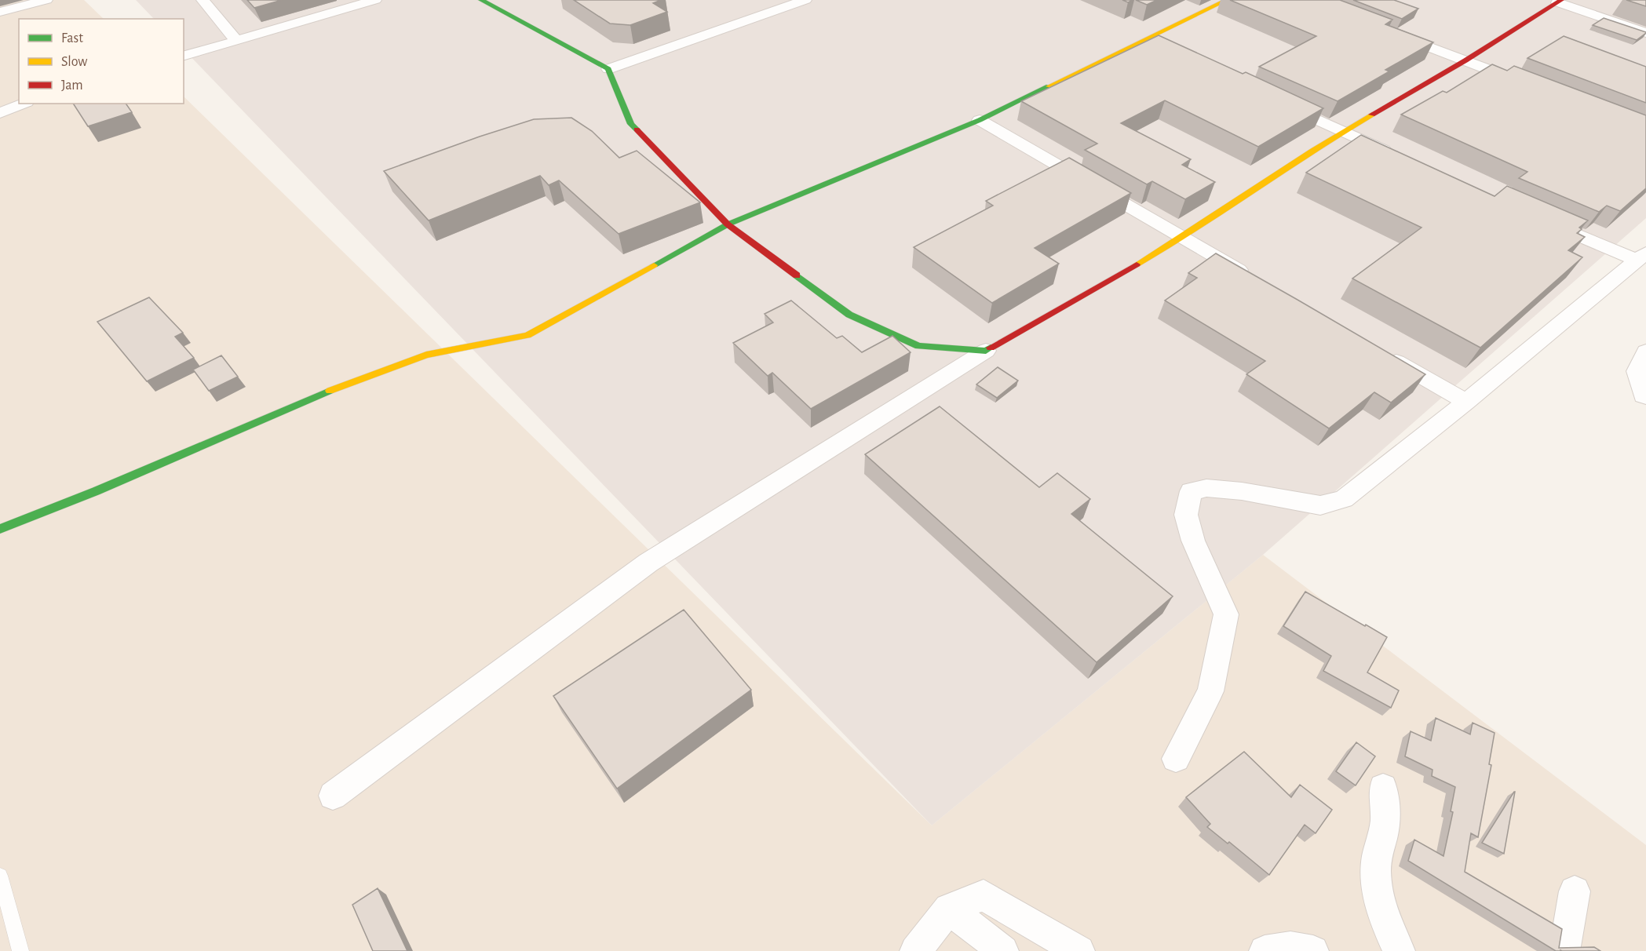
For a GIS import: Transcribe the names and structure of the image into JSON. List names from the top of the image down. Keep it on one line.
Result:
{"legend":["Fast","Slow","Jam"]}
